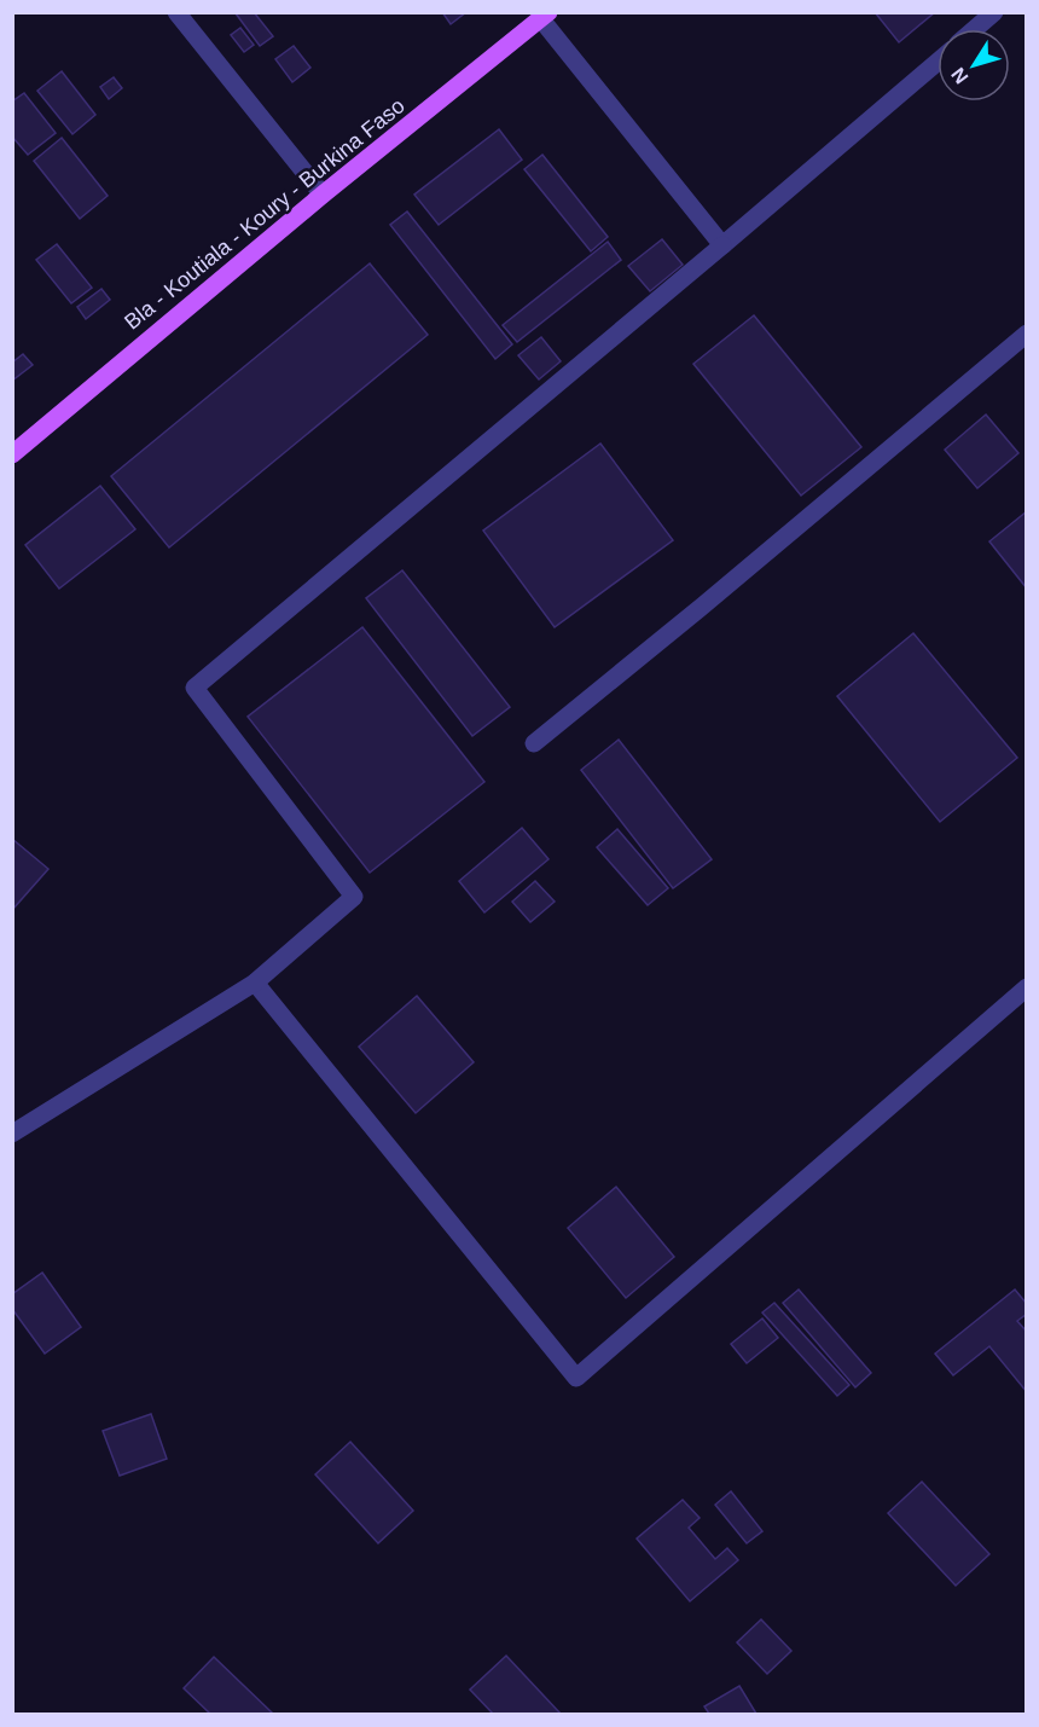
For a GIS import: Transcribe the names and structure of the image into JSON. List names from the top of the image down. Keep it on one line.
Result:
{"streets":{"main road":["Bla - Koutiala - Koury - Burkina Faso"]},"north":"bottom left"}
